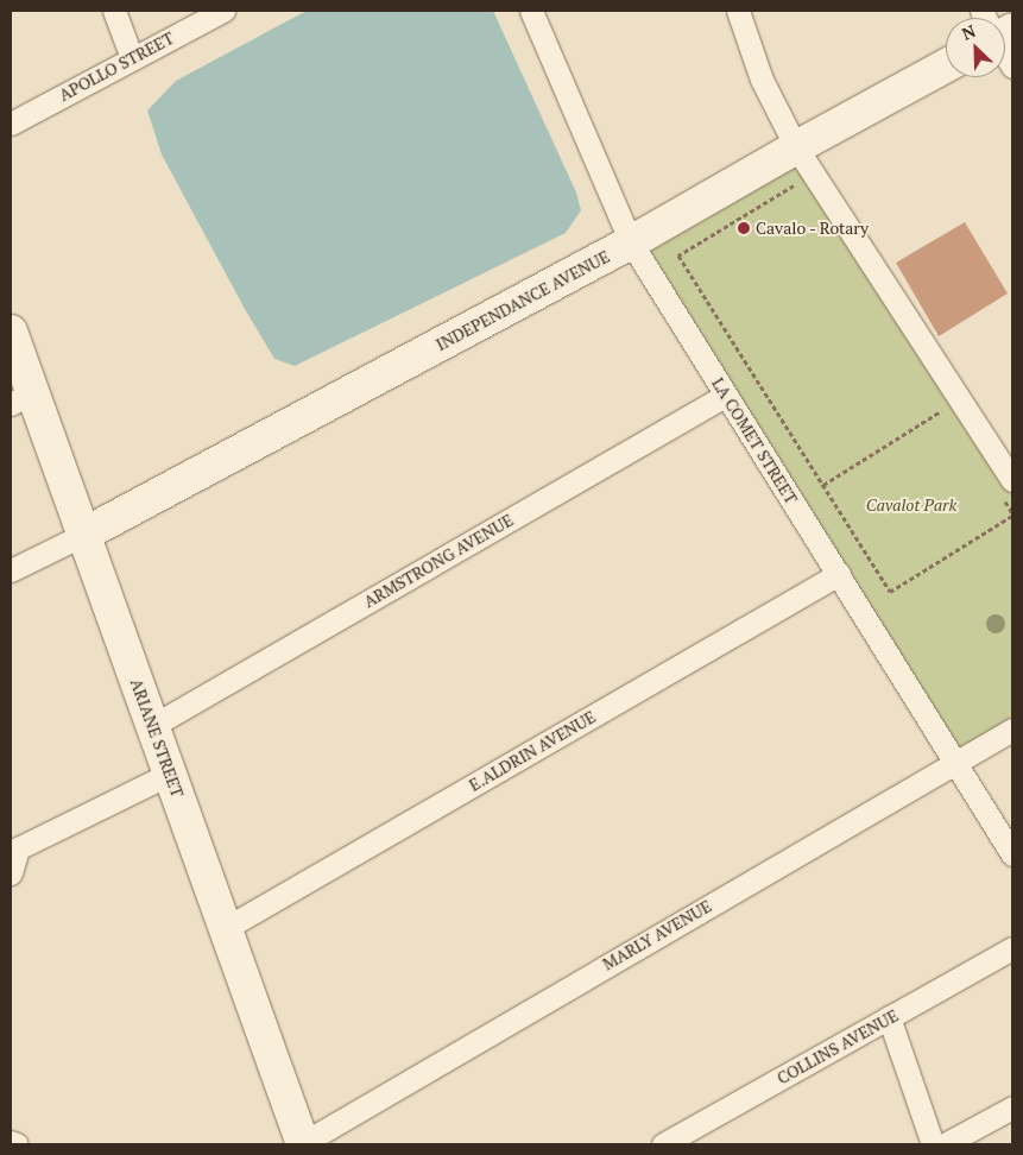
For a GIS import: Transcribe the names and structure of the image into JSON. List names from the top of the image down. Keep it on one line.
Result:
{"streets":{"street":["APOLLO STREET","INDEPENDANCE AVENUE","LA COMET STREET","ARMSTRONG AVENUE","ARIANE STREET","E.ALDRIN AVENUE","MARLY AVENUE","COLLINS AVENUE"]},"crossings":[["INDEPENDANCE AVENUE","LA COMET STREET"],["INDEPENDANCE AVENUE","ARIANE STREET"],["LA COMET STREET","ARMSTRONG AVENUE"],["LA COMET STREET","E.ALDRIN AVENUE"],["LA COMET STREET","MARLY AVENUE"],["ARMSTRONG AVENUE","ARIANE STREET"],["ARIANE STREET","E.ALDRIN AVENUE"],["ARIANE STREET","MARLY AVENUE"]],"parks":["Cavalot Park"],"places":["Cavalo - Rotary"],"north":"top left"}
